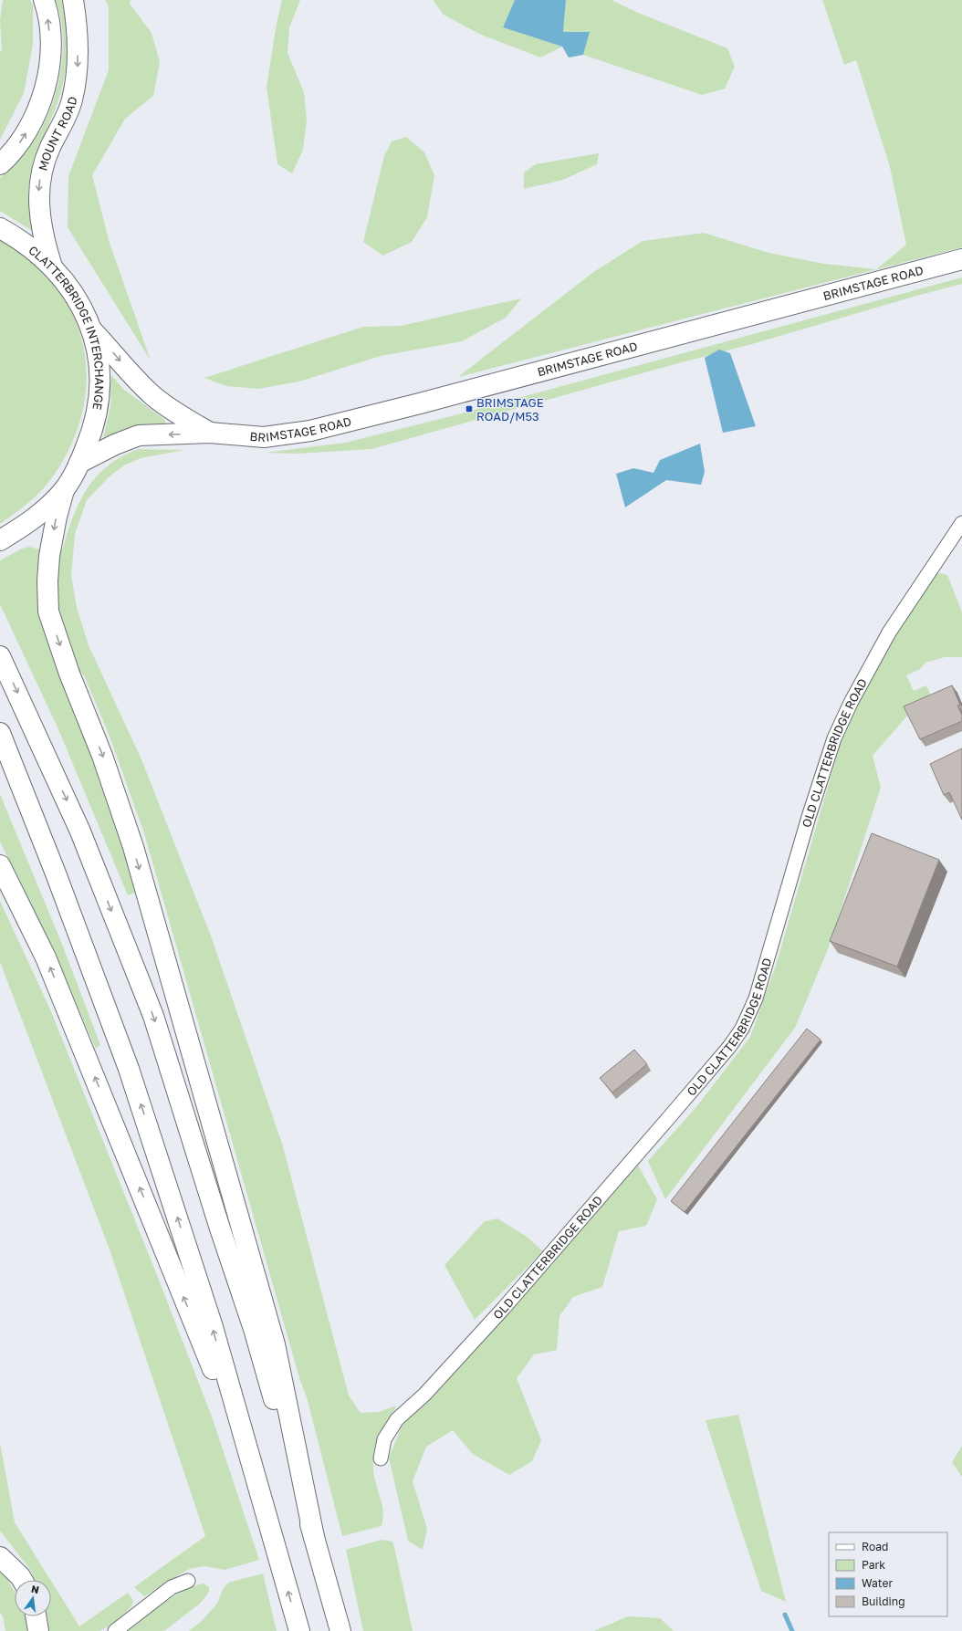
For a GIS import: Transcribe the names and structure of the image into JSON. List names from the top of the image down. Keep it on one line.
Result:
{"streets":{"main road":["MOUNT ROAD","BRIMSTAGE ROAD","CLATTERBRIDGE INTERCHANGE"],"street":["OLD CLATTERBRIDGE ROAD"]},"crossings":[["MOUNT ROAD","CLATTERBRIDGE INTERCHANGE"],["BRIMSTAGE ROAD","CLATTERBRIDGE INTERCHANGE"]],"places":{"transit":["BRIMSTAGE ROAD/M53"]},"legend":["Road","Park","Water","Building"],"north":"top"}
